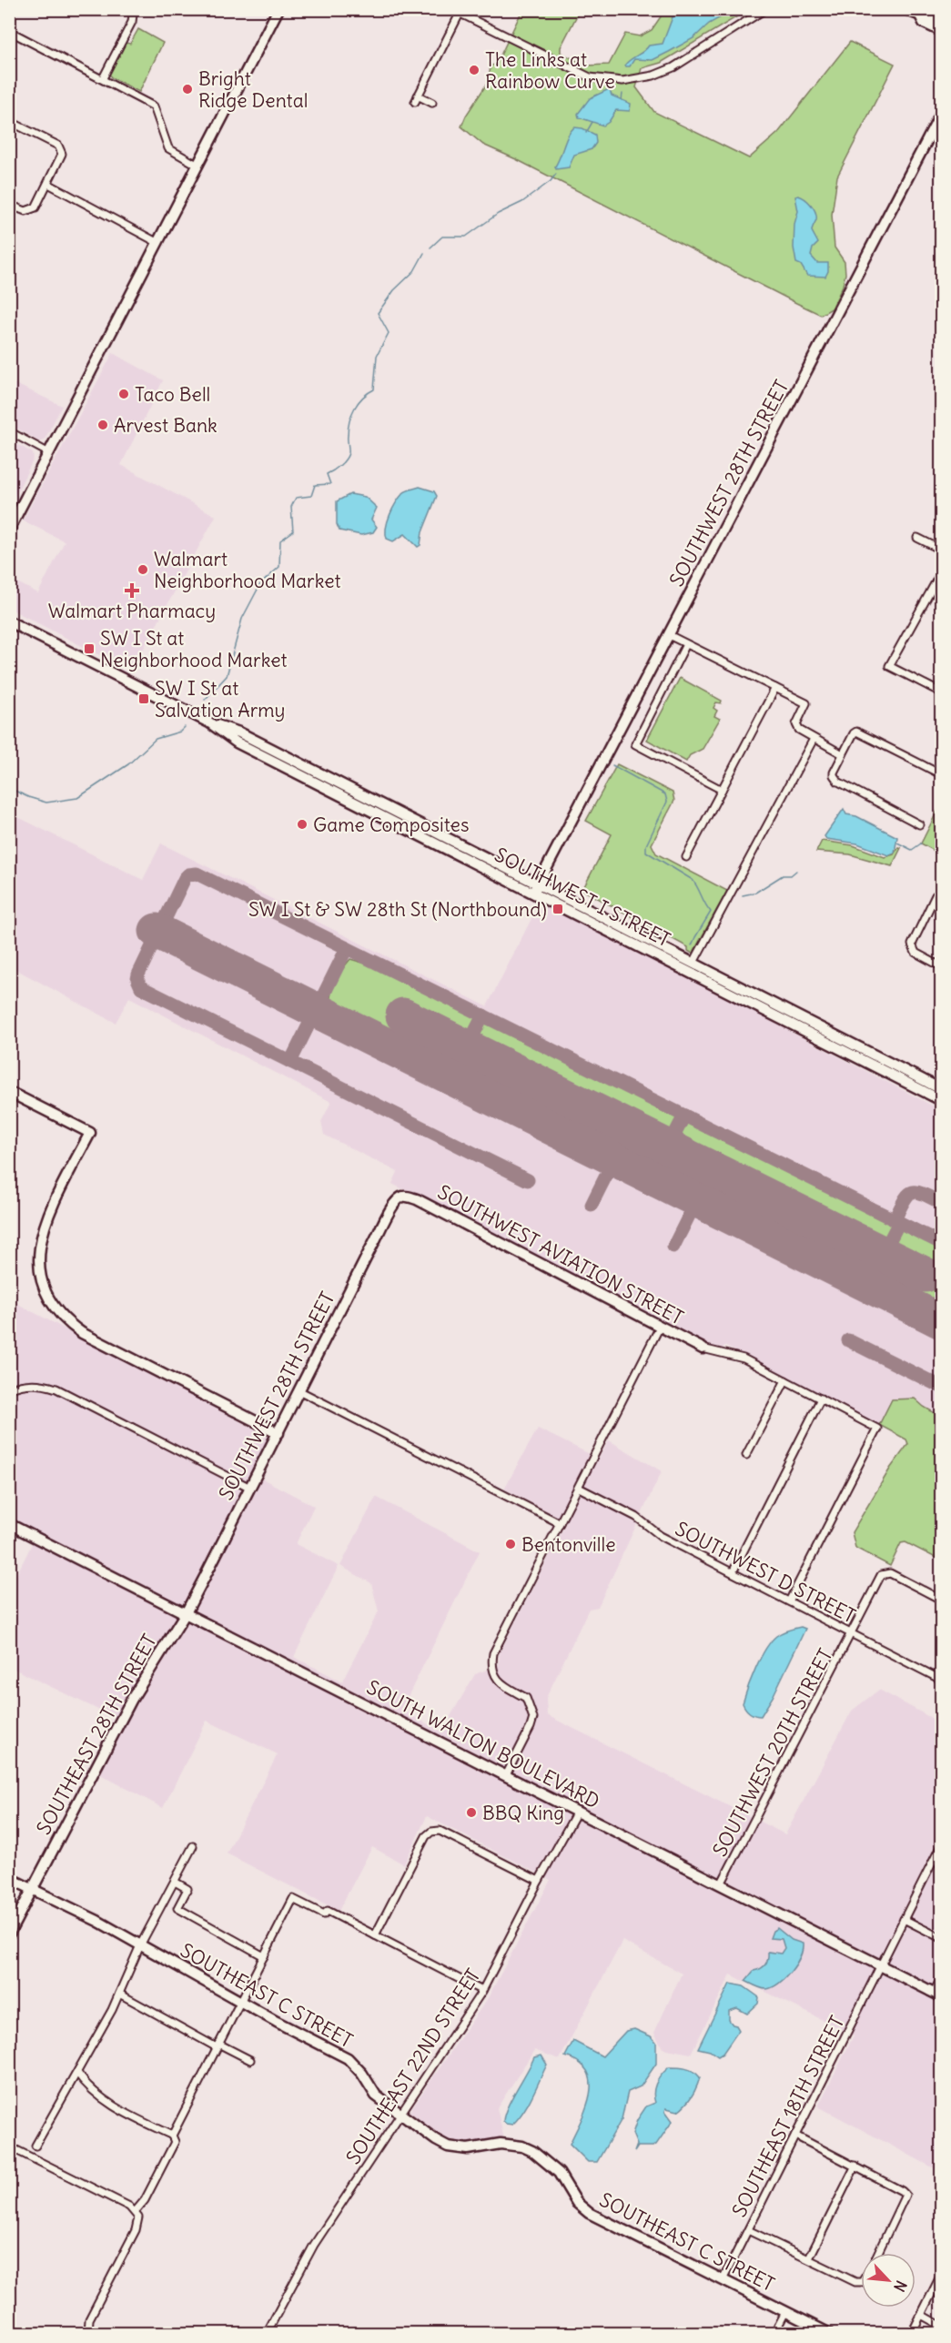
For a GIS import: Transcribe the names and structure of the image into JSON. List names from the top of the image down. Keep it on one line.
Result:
{"streets":{"main road":["SOUTHWEST 28TH STREET","SOUTHWEST I STREET","SOUTHWEST AVIATION STREET","SOUTHEAST 28TH STREET","SOUTH WALTON BOULEVARD","SOUTHEAST C STREET"],"street":["SOUTHWEST D STREET","SOUTHWEST 20TH STREET","SOUTHEAST 22ND STREET","SOUTHEAST 18TH STREET"]},"crossings":[["SOUTHWEST 28TH STREET","SOUTHWEST I STREET"],["SOUTHWEST 28TH STREET","SOUTHWEST AVIATION STREET"],["SOUTHWEST 28TH STREET","SOUTHEAST 28TH STREET"],["SOUTHWEST 28TH STREET","SOUTH WALTON BOULEVARD"],["SOUTHWEST D STREET","SOUTHWEST 20TH STREET"],["SOUTHEAST 28TH STREET","SOUTH WALTON BOULEVARD"],["SOUTHEAST 28TH STREET","SOUTHEAST C STREET"],["SOUTH WALTON BOULEVARD","SOUTHWEST 20TH STREET"],["SOUTH WALTON BOULEVARD","SOUTHEAST 22ND STREET"],["SOUTH WALTON BOULEVARD","SOUTHEAST 18TH STREET"],["SOUTHEAST C STREET","SOUTHEAST 22ND STREET"],["SOUTHEAST C STREET","SOUTHEAST 18TH STREET"]],"places":{"other":["The Links at Rainbow Curve","Bright Ridge Dental","Taco Bell","Arvest Bank","Walmart Neighborhood Market","Game Composites","Bentonville","BBQ King"],"health":["Walmart Pharmacy"],"transit":["SW I St at Neighborhood Market","SW I St at Salvation Army","SW I St & SW 28th St (Northbound)"]},"north":"bottom right"}
